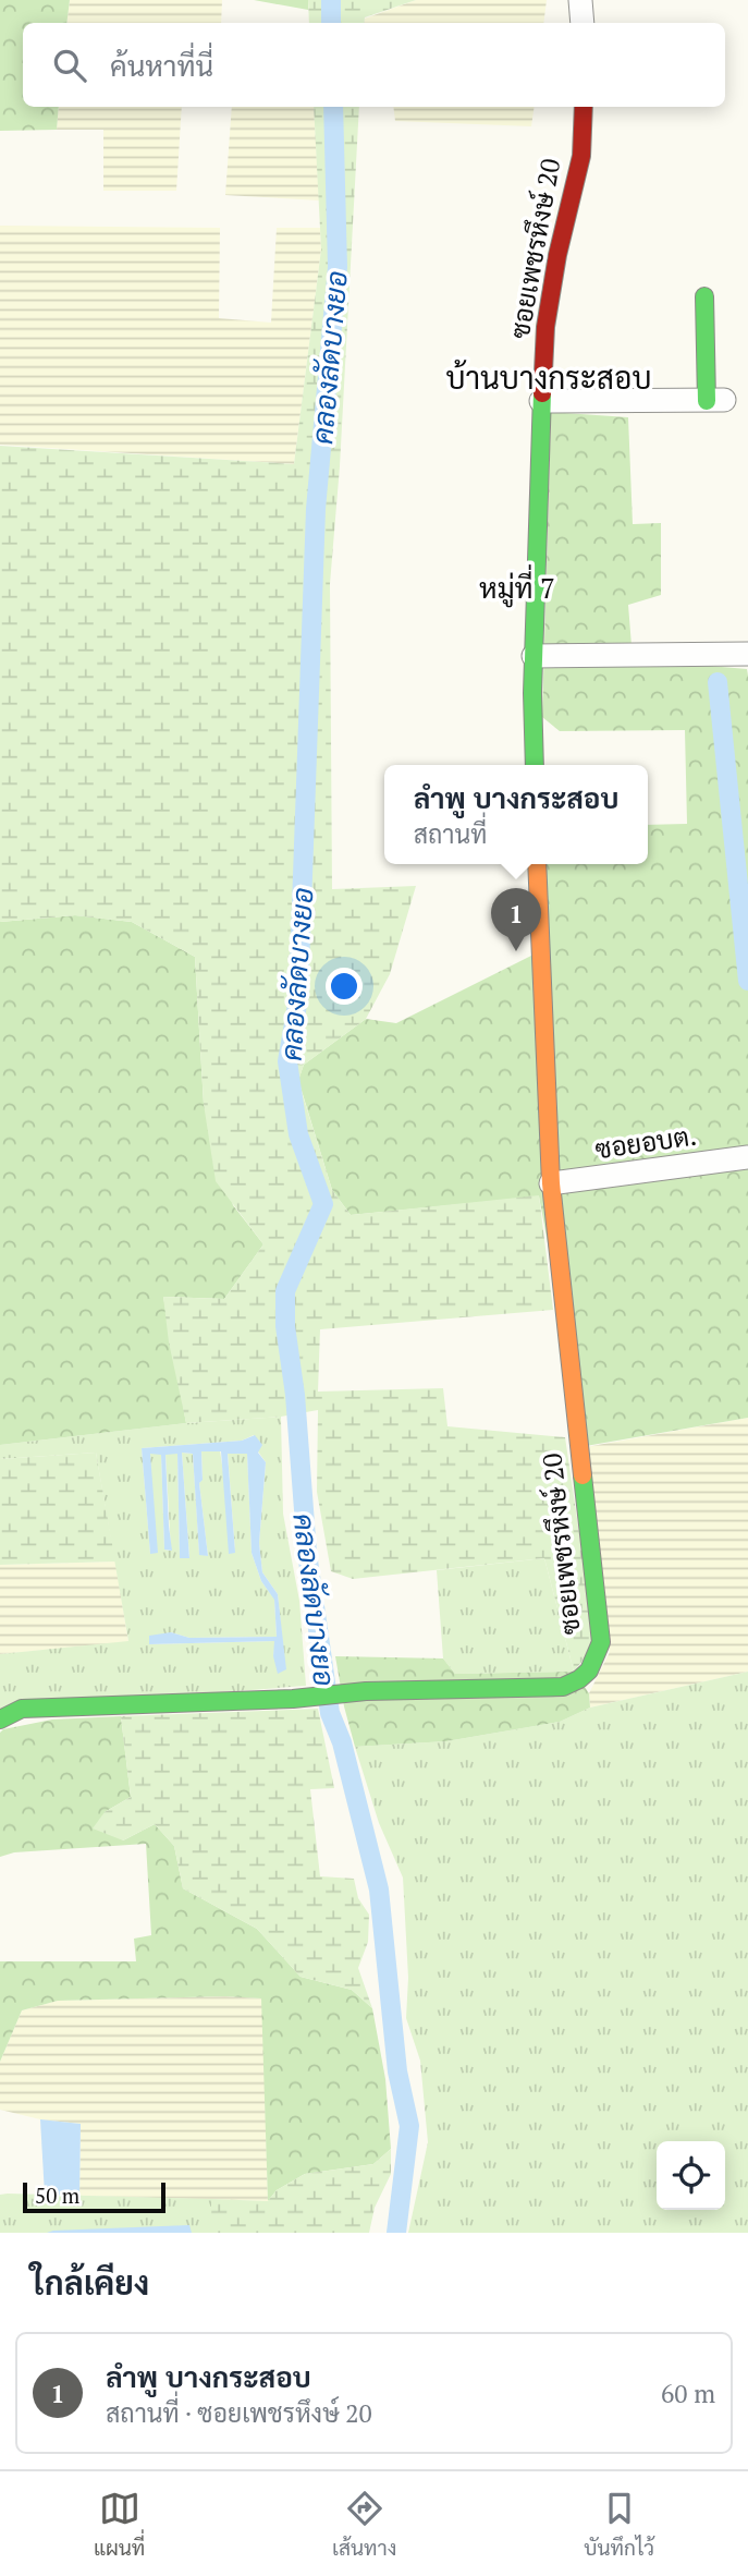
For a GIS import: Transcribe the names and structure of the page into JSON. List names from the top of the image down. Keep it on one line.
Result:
{"streets":{"street":["ซอยเพชรหึงษ์ 20","ซอยอบต."]},"crossings":[["ซอยเพชรหึงษ์ 20","ซอยอบต."]],"districts":["บ้านบางกระสอบ","หมู่ที่ 7"],"water":["คลองลัดบางยอ"],"scale_bar":"50 m","page":{"search":"ค้นหาที่นี่","popup":["ลำพู บางกระสอบ","สถานที่"],"pins":"1","scale":"50 m","heading":"ใกล้เคียง","list":[{"mark":"1","name":"ลำพู บางกระสอบ","note":"สถานที่ · ซอยเพชรหึงษ์ 20","value":"60 m"}],"nav":["แผนที่","เส้นทาง","บันทึกไว้"]}}
